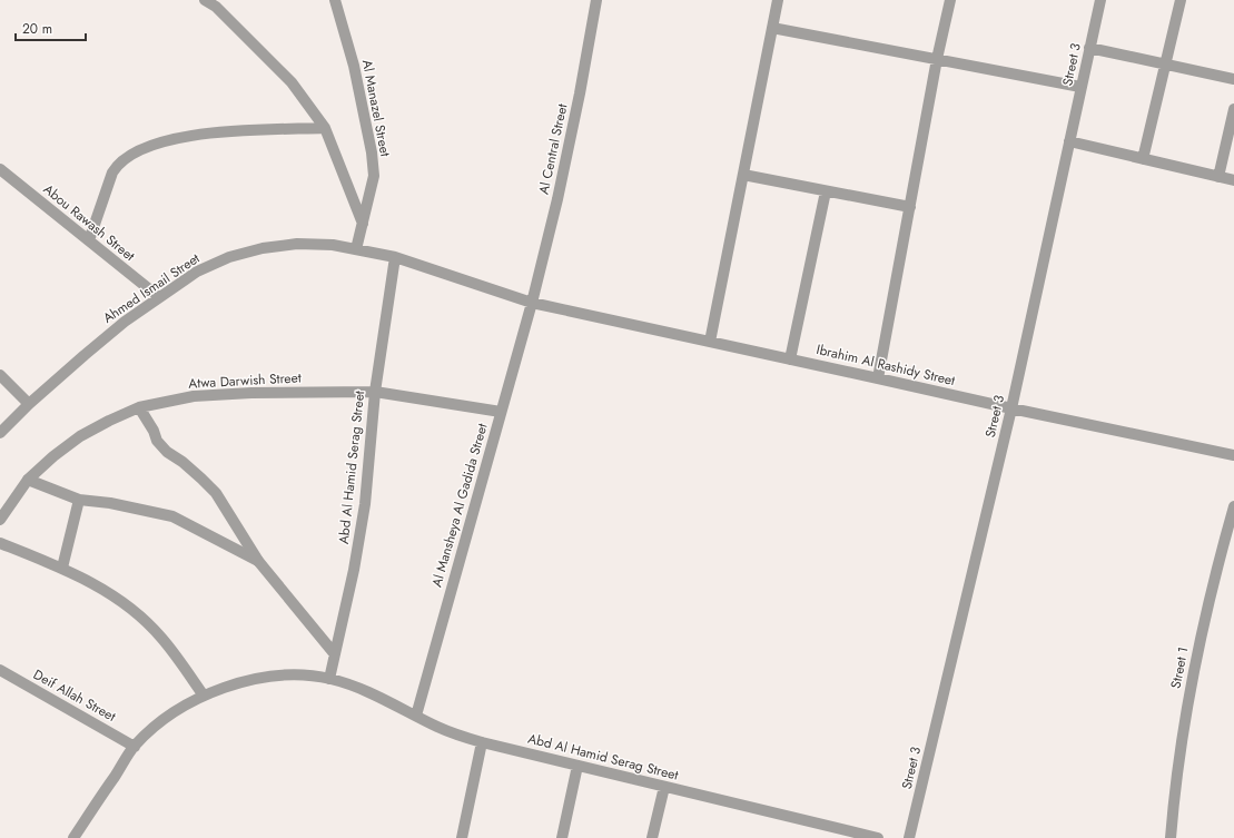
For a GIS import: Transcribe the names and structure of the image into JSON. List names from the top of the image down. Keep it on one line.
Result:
{"streets":{"street":["Street 3","Al Manazel Street","Al Central Street","Abou Rawash Street","Ahmed Ismail Street","Ibrahim Al Rashidy Street","Atwa Darwish Street","Abd Al Hamid Serag Street","Al Mansheya Al Gadida Street","Street 1","Deif Allah Street"]},"crossings":[["Street 3","Ibrahim Al Rashidy Street"],["Al Manazel Street","Ahmed Ismail Street"],["Al Central Street","Ahmed Ismail Street"],["Al Central Street","Ibrahim Al Rashidy Street"],["Al Central Street","Al Mansheya Al Gadida Street"],["Abou Rawash Street","Ahmed Ismail Street"],["Ahmed Ismail Street","Ibrahim Al Rashidy Street"],["Ahmed Ismail Street","Abd Al Hamid Serag Street"],["Ahmed Ismail Street","Al Mansheya Al Gadida Street"],["Ibrahim Al Rashidy Street","Al Mansheya Al Gadida Street"],["Atwa Darwish Street","Abd Al Hamid Serag Street"],["Atwa Darwish Street","Al Mansheya Al Gadida Street"],["Abd Al Hamid Serag Street","Al Mansheya Al Gadida Street"],["Abd Al Hamid Serag Street","Deif Allah Street"]],"scale_bar":"20 m"}
